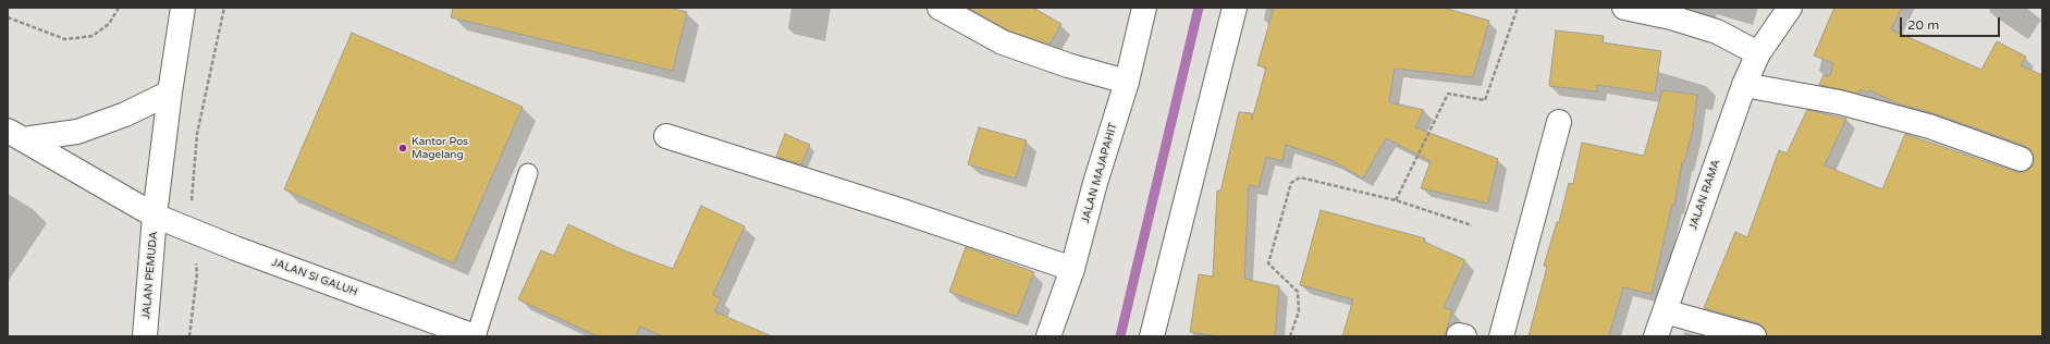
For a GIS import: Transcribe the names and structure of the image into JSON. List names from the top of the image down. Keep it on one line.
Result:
{"streets":{"street":["JALAN MAJAPAHIT","JALAN RAMA","JALAN PEMUDA","JALAN SI GALUH"]},"crossings":[["JALAN PEMUDA","JALAN SI GALUH"]],"places":["Kantor Pos Magelang"],"scale_bar":"20 m"}
